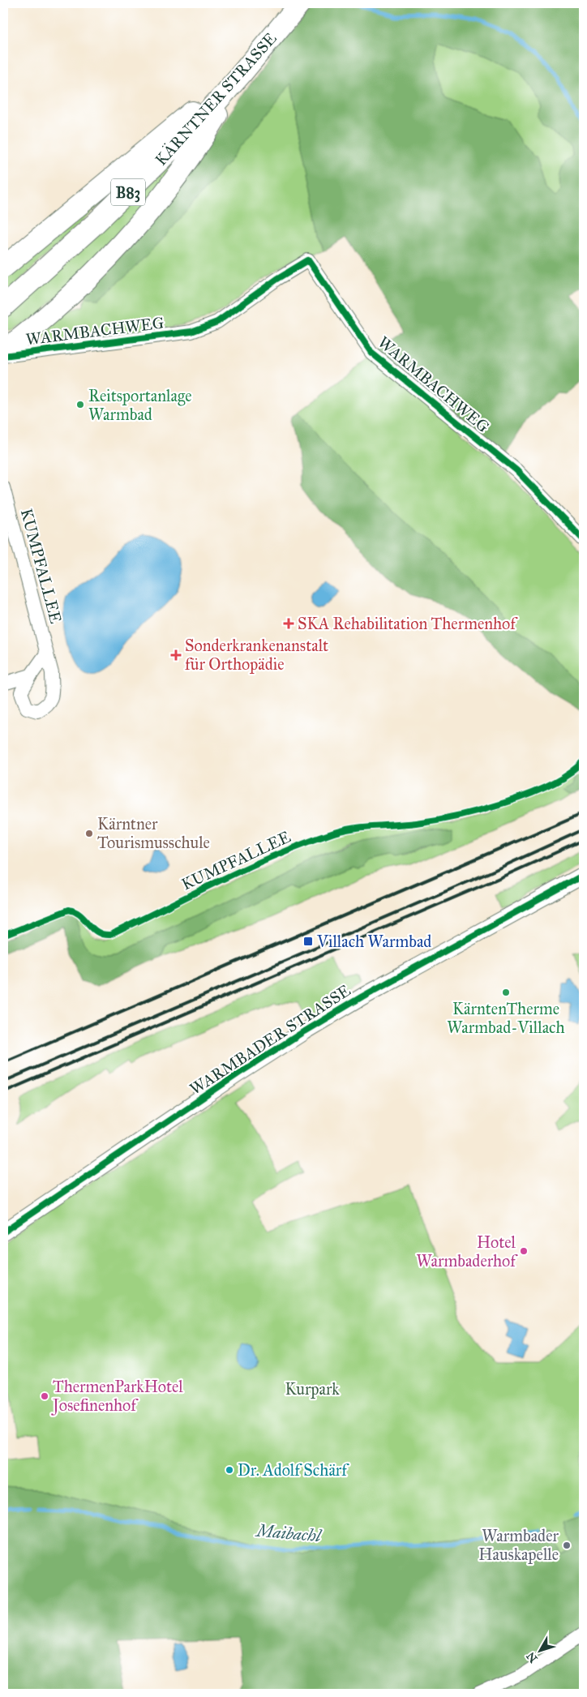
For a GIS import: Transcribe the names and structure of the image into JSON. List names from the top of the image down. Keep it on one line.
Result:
{"streets":{"main road":["KÄRNTNER STRASSE","B83"],"street":["WARMBACHWEG","KUMPFALLEE","WARMBADER STRASSE"]},"water":["Maibachl"],"parks":["Kurpark"],"places":{"other":["Reitsportanlage Warmbad","Kärntner Tourismusschule","KärntenTherme Warmbad-Villach","Hotel Warmbaderhof","ThermenParkHotel Josefinenhof","Dr. Adolf Schärf","Warmbader Hauskapelle"],"health":["SKA Rehabilitation Thermenhof","Sonderkrankenanstalt für Orthopädie"],"transit":["Villach Warmbad"]},"north":"bottom left"}
